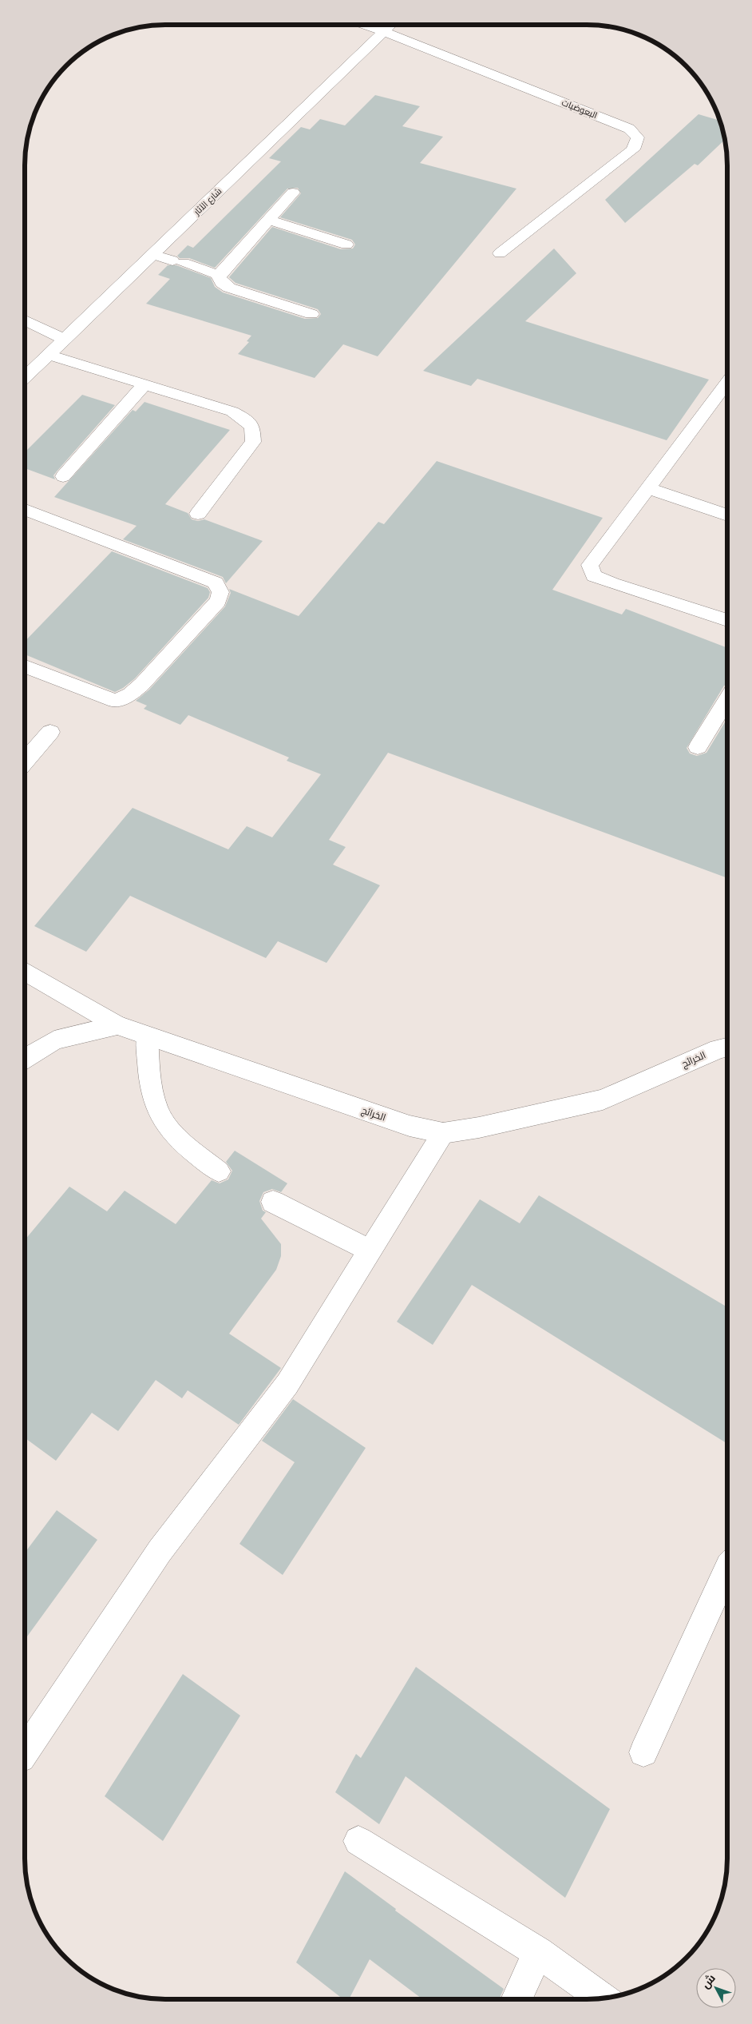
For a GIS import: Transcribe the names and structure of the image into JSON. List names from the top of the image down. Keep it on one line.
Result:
{"streets":{"street":["البعوضيات","شارع الآثار","الخرائج"]},"crossings":[["البعوضيات","شارع الآثار"]],"north":"top left"}
